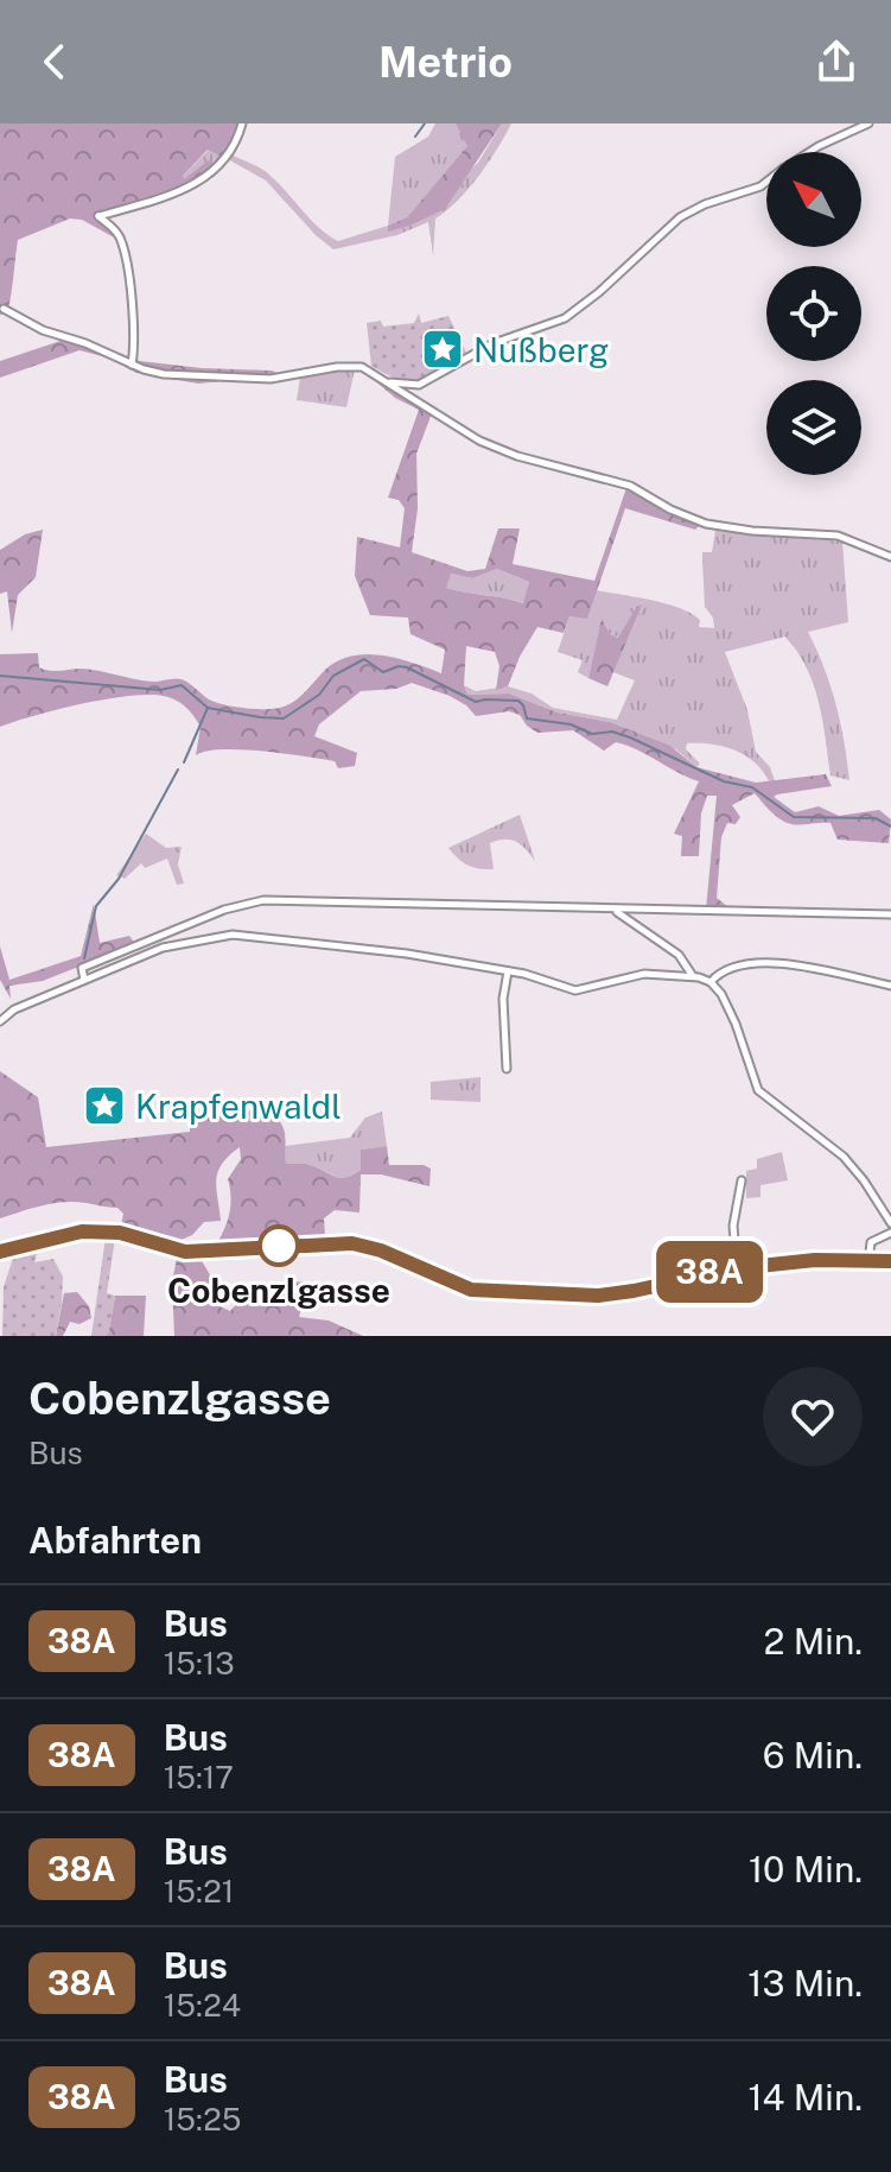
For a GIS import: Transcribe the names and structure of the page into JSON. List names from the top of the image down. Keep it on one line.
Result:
{"places":{"place":["Nußberg","Krapfenwaldl"],"other":["Cobenzlgasse"]},"lines":["bus line 38A"],"north":"top left","page":{"header":"Metrio","on_map":"38A","heading":[["Cobenzlgasse","Bus"],"Abfahrten"],"list":[{"mark":"38A","name":"Bus","note":"15:13","value":"2 Min."},{"mark":"38A","name":"Bus","note":"15:17","value":"6 Min."},{"mark":"38A","name":"Bus","note":"15:21","value":"10 Min."},{"mark":"38A","name":"Bus","note":"15:24","value":"13 Min."},{"mark":"38A","name":"Bus","note":"15:25","value":"14 Min."}]}}
